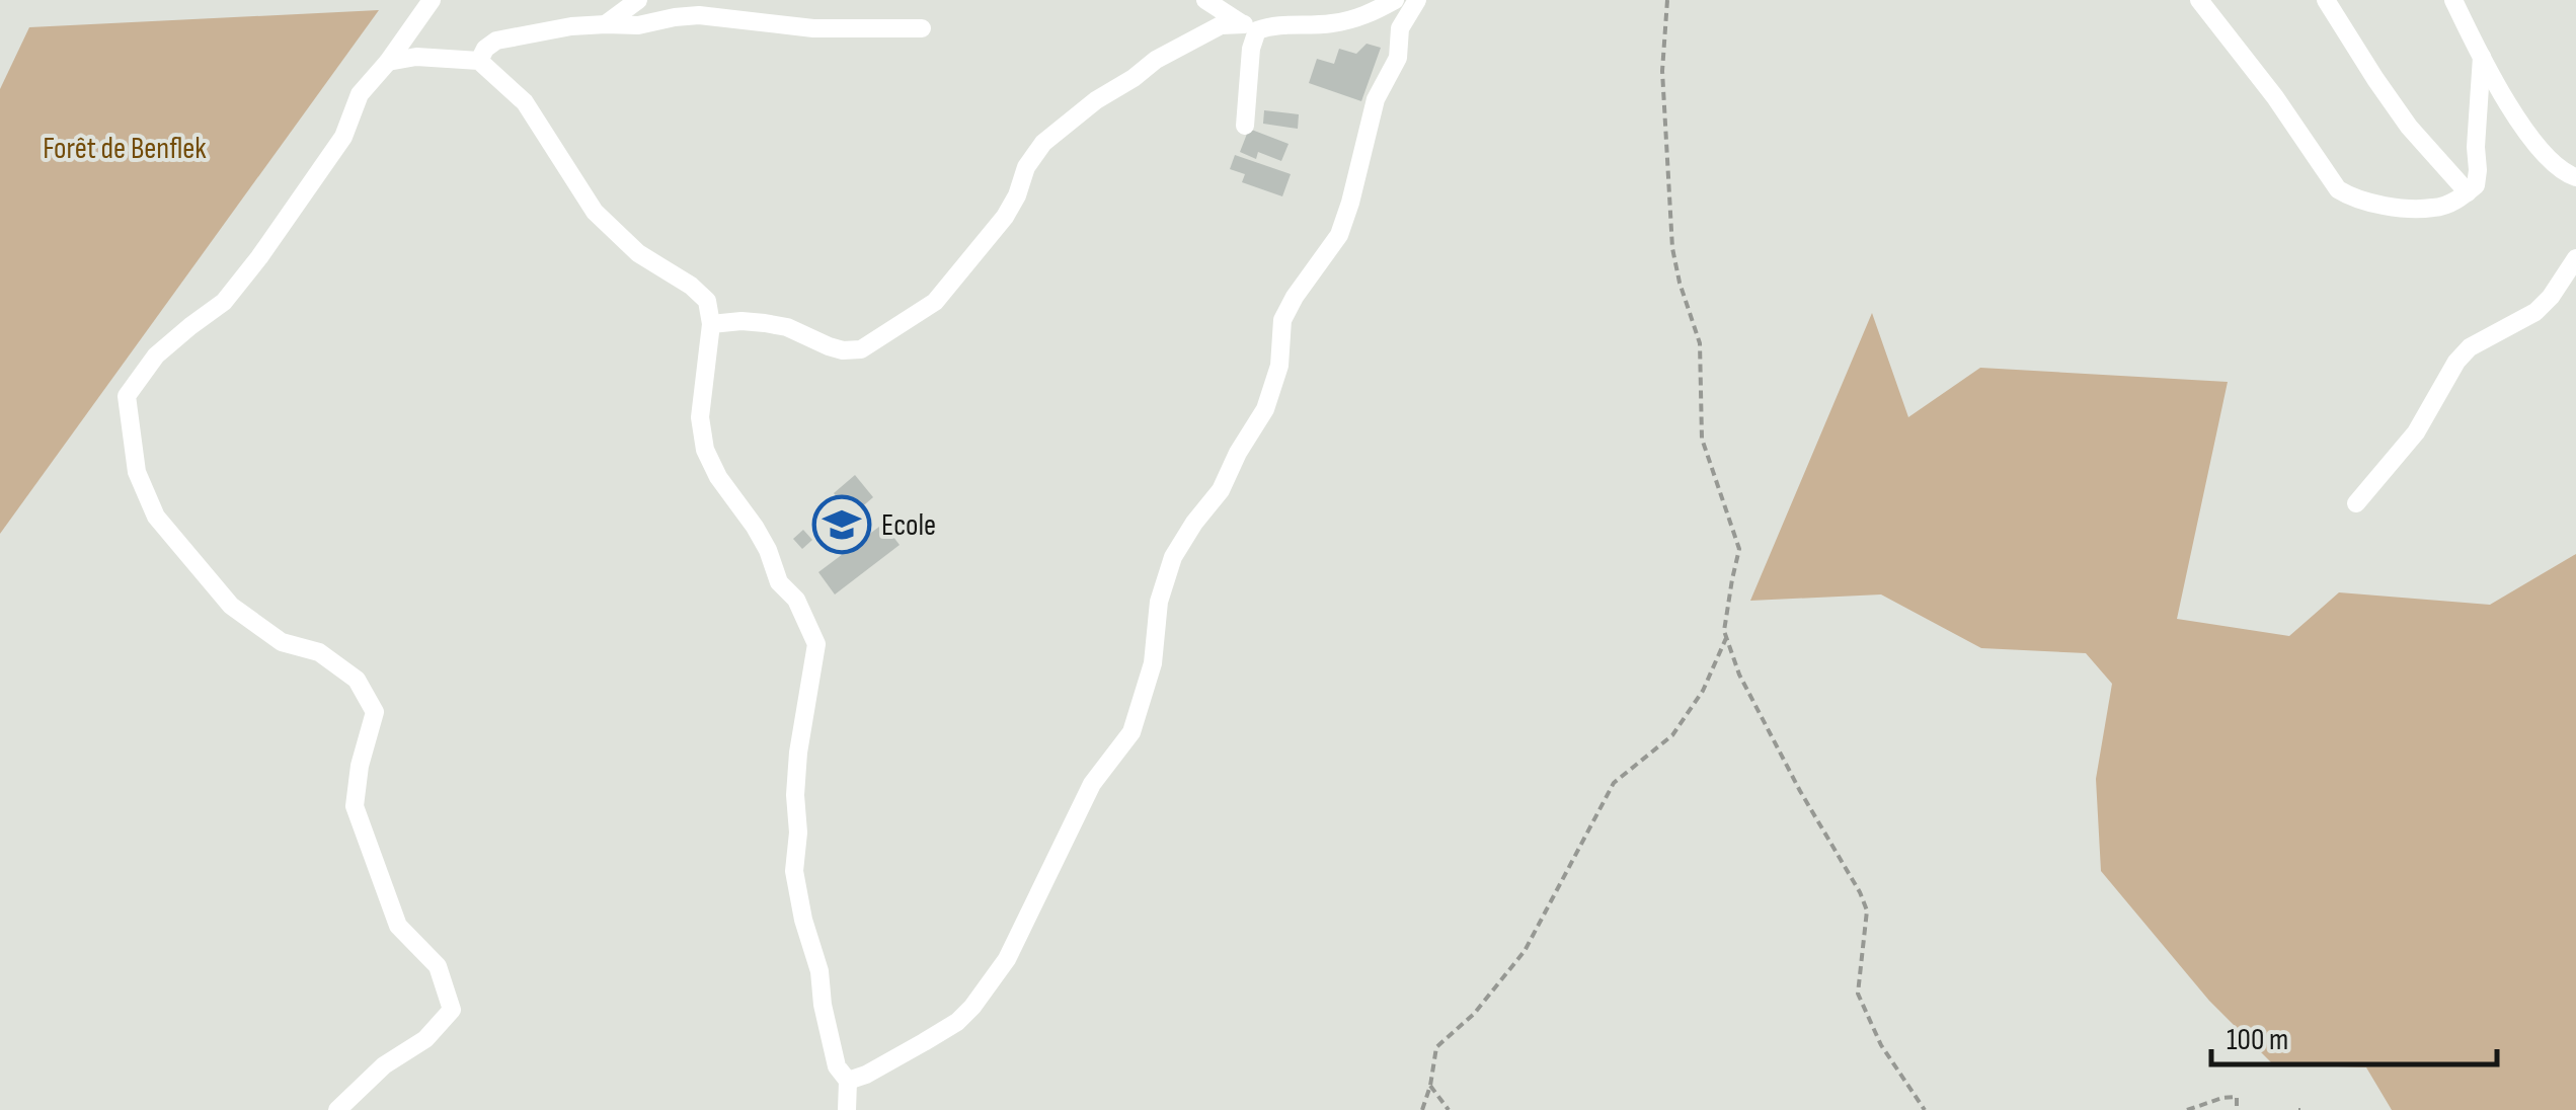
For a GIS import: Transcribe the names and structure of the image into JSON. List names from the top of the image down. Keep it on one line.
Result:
{"parks":["Forêt de Benflek"],"places":{"school or university":["Ecole"]},"scale_bar":"100 m"}
